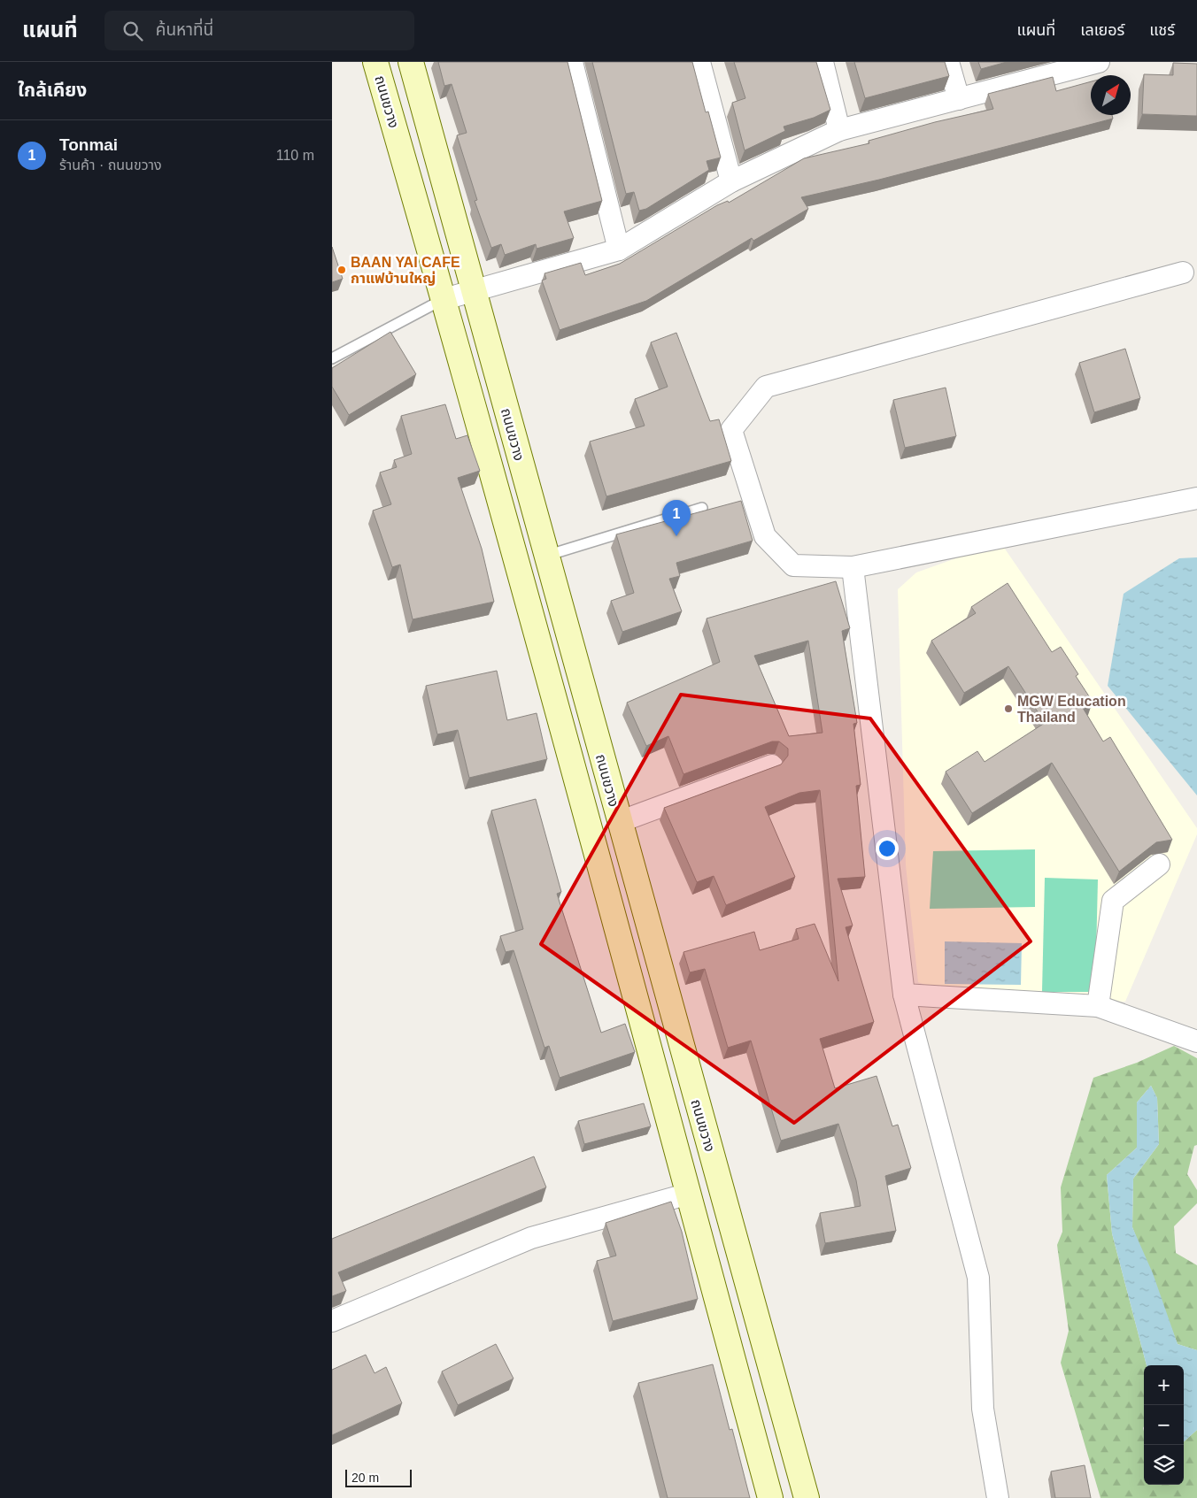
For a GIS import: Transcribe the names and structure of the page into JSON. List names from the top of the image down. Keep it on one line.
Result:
{"streets":{"main road":["ถนนขวาง"]},"places":["BAAN YAI CAFE กาแฟบ้านใหญ่","MGW Education Thailand"],"scale_bar":"20 m","north":"top right","page":{"header":"แผนที่","search":"ค้นหาที่นี่","nav":["แผนที่","เลเยอร์","แชร์"],"heading":"ใกล้เคียง","list":[{"mark":"1","name":"Tonmai","note":"ร้านค้า · ถนนขวาง","value":"110 m"}],"pins":"1","map_buttons":["+","−"],"scale":"20 m"}}
